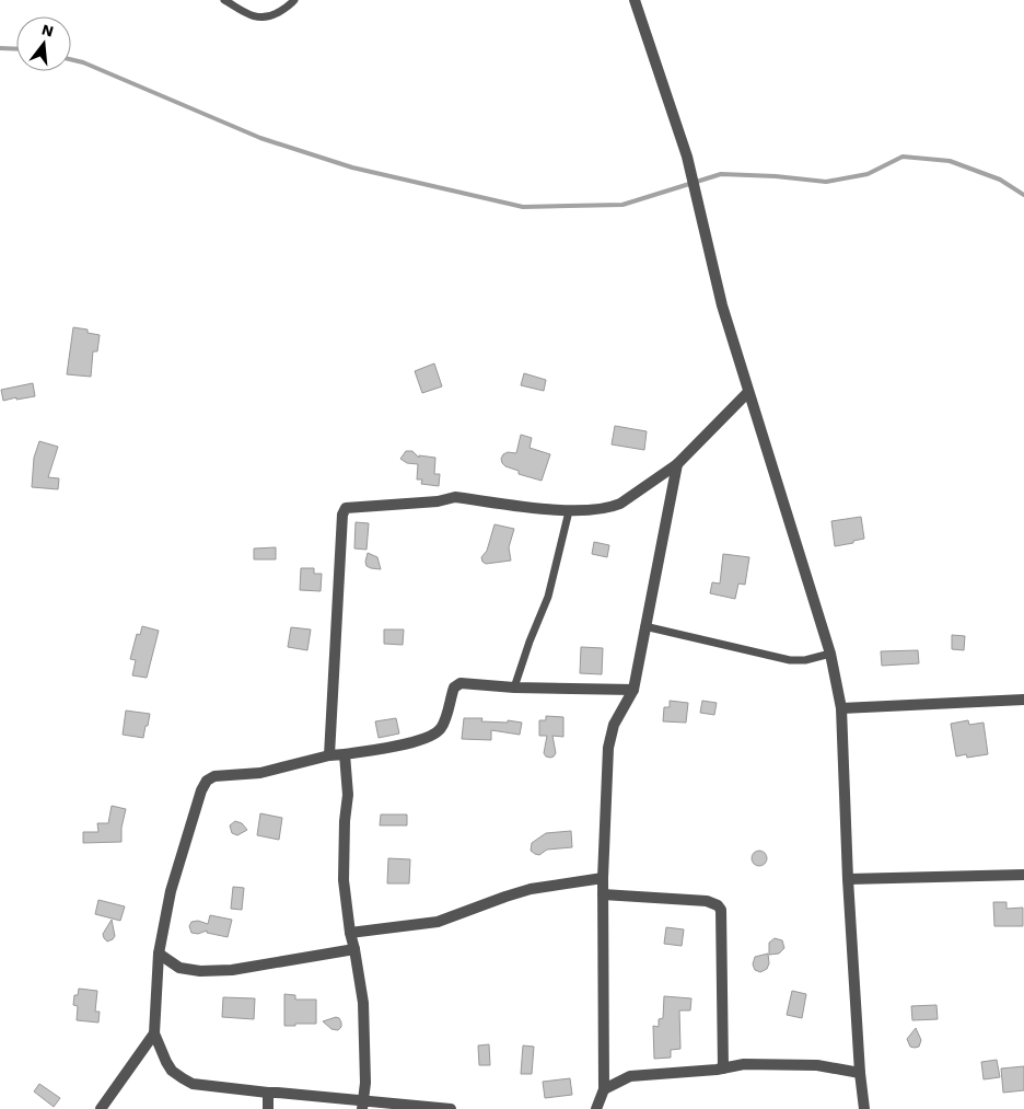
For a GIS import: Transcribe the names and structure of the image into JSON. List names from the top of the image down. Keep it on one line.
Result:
{"north":"top"}
